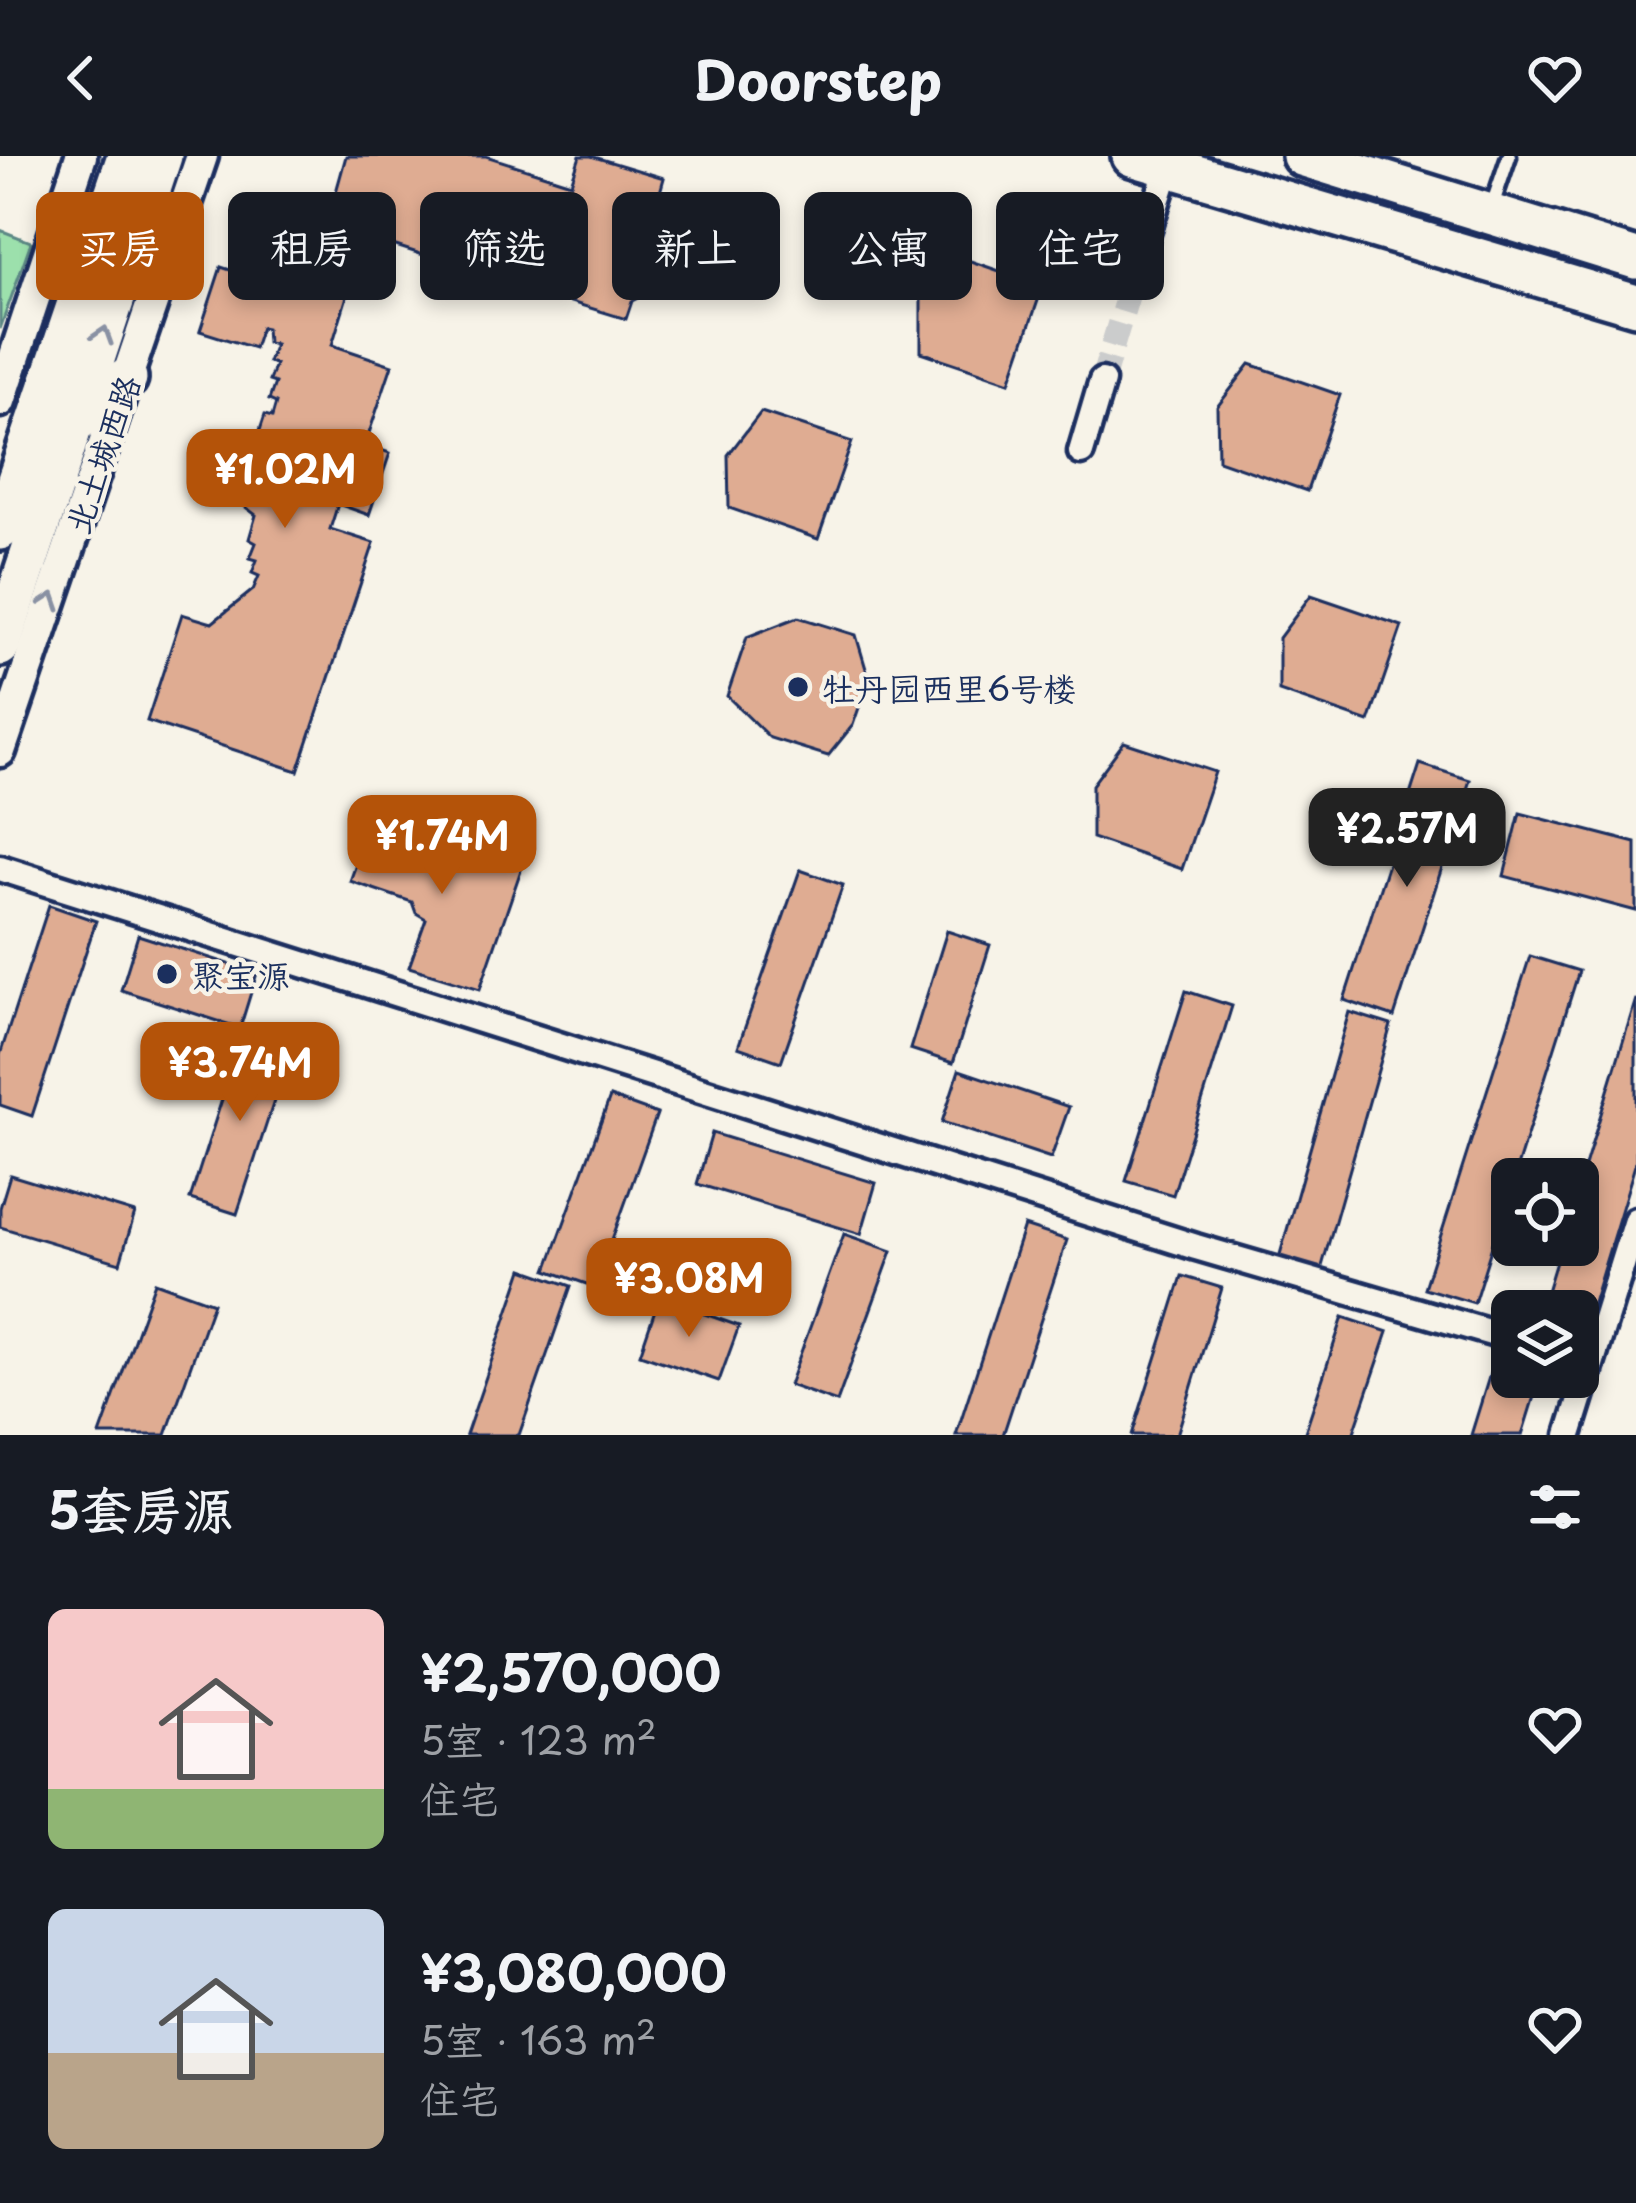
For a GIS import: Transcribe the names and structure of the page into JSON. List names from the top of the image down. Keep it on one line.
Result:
{"streets":{"main road":["北土城西路"]},"places":["牡丹园西里6号楼","聚宝源"],"page":{"header":"Doorstep","chip":["买房","租房","筛选","新上","公寓","住宅"],"price":["¥1.02M","¥2.57M","¥1.74M","¥3.74M","¥3.08M"],"heading":"5套房源","list":[{"name":"¥2,570,000","note":"5室 · 123 m² · 住宅"},{"name":"¥3,080,000","note":"5室 · 163 m² · 住宅"}]}}
